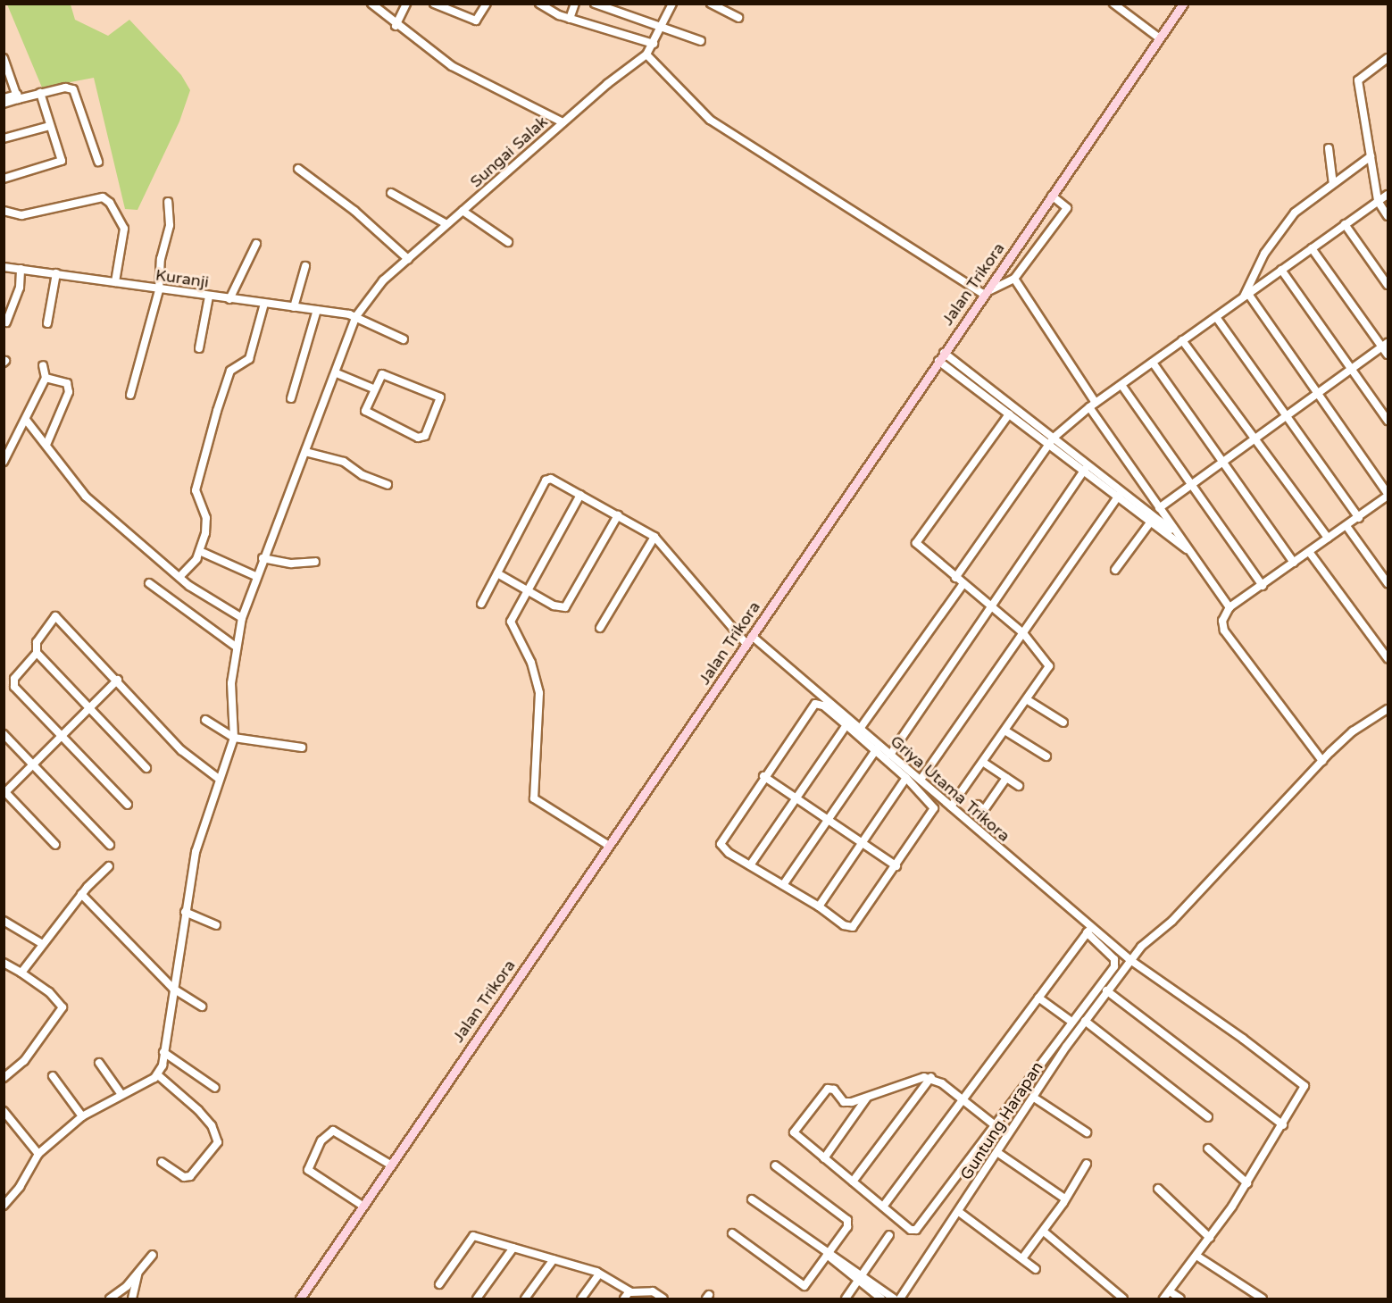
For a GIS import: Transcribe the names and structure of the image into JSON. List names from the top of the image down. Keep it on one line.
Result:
{"streets":{"main road":["Jalan Trikora"],"street":["Sungai Salak","Kuranji","Griya Utama Trikora","Guntung Harapan"]},"crossings":[["Sungai Salak","Kuranji"],["Jalan Trikora","Griya Utama Trikora"],["Griya Utama Trikora","Guntung Harapan"]]}
